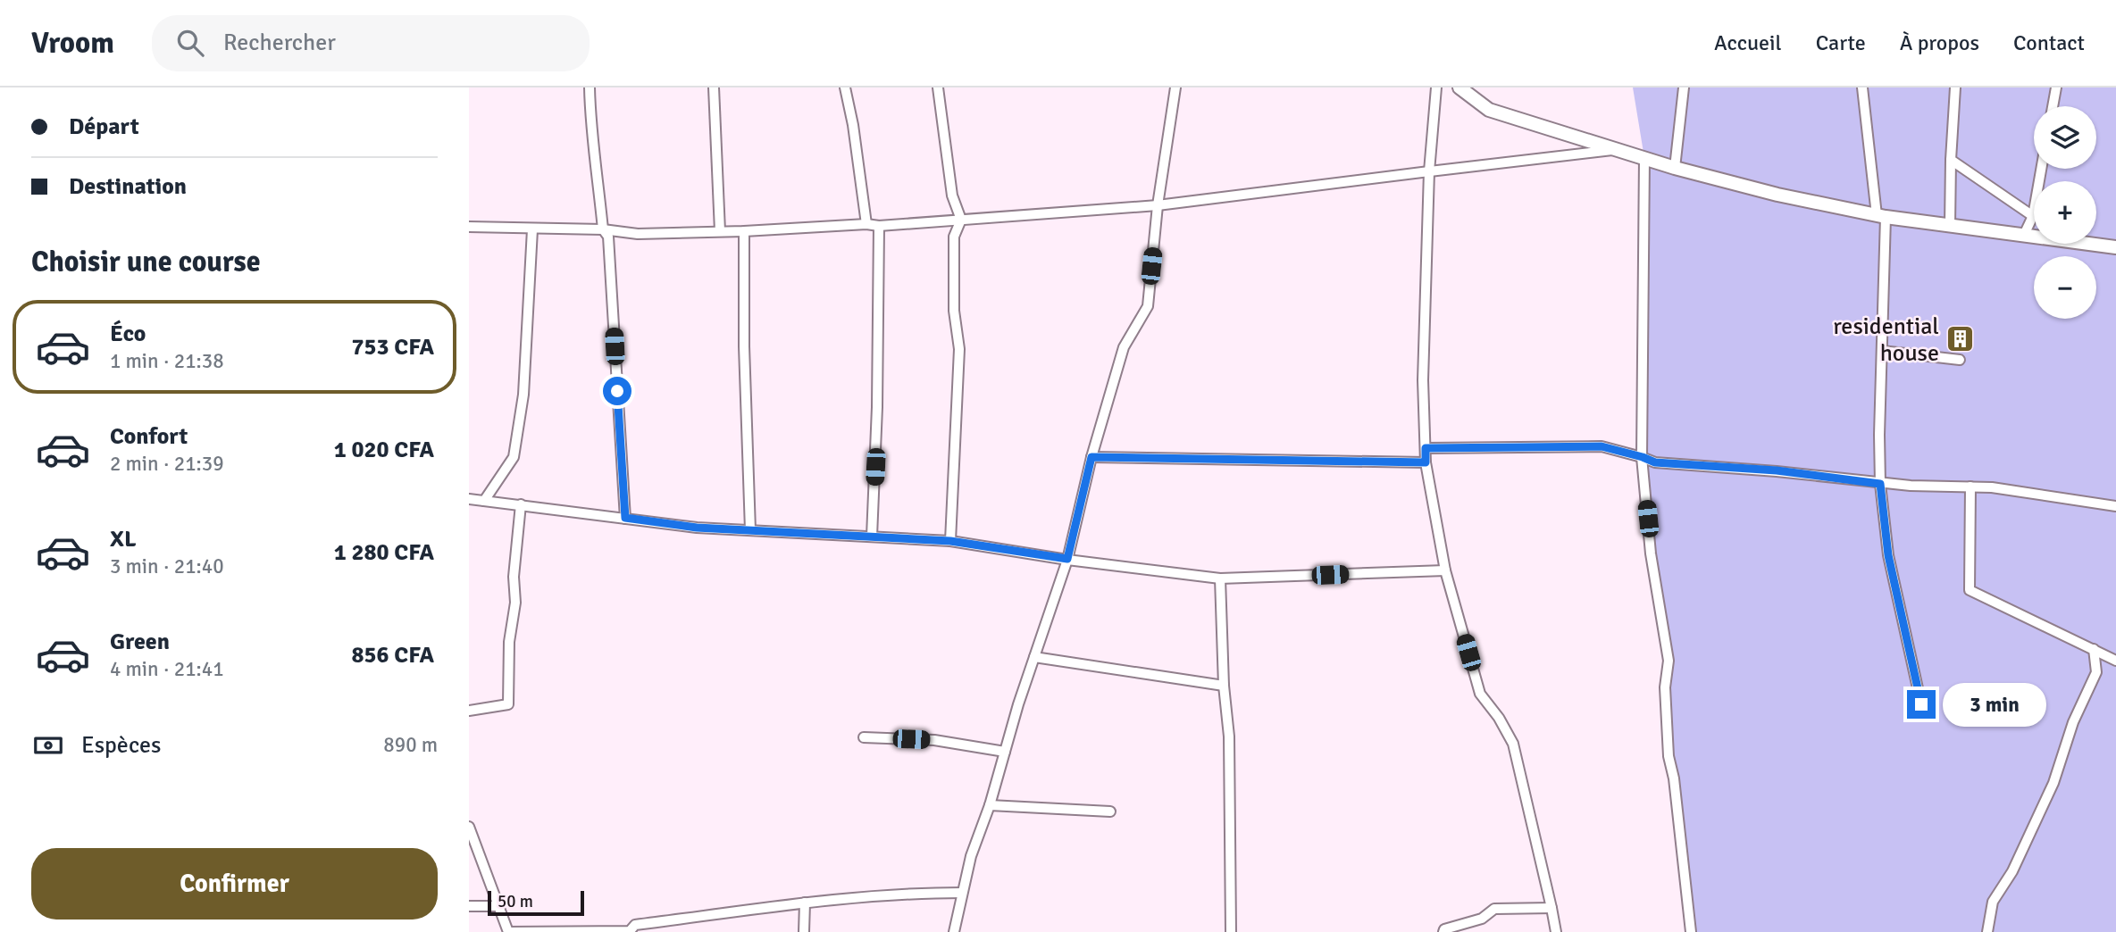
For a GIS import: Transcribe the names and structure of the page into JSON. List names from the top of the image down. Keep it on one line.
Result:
{"places":{"building":["residential house"]},"scale_bar":"50 m","page":{"header":"Vroom","search":"Rechercher","nav":["Accueil","Carte","À propos","Contact"],"banner":["Départ","Destination"],"map_buttons":["+","−"],"heading":"Choisir une course","list":[{"name":"Éco","note":"1 min · 21:38","value":"753 CFA"},{"name":"Confort","note":"2 min · 21:39","value":"1 020 CFA"},{"name":"XL","note":"3 min · 21:40","value":"1 280 CFA"},{"name":"Green","note":"4 min · 21:41","value":"856 CFA"}],"bubble":"3 min","pay":["Espèces","890 m"],"buttons":"Confirmer","scale":"50 m"}}
